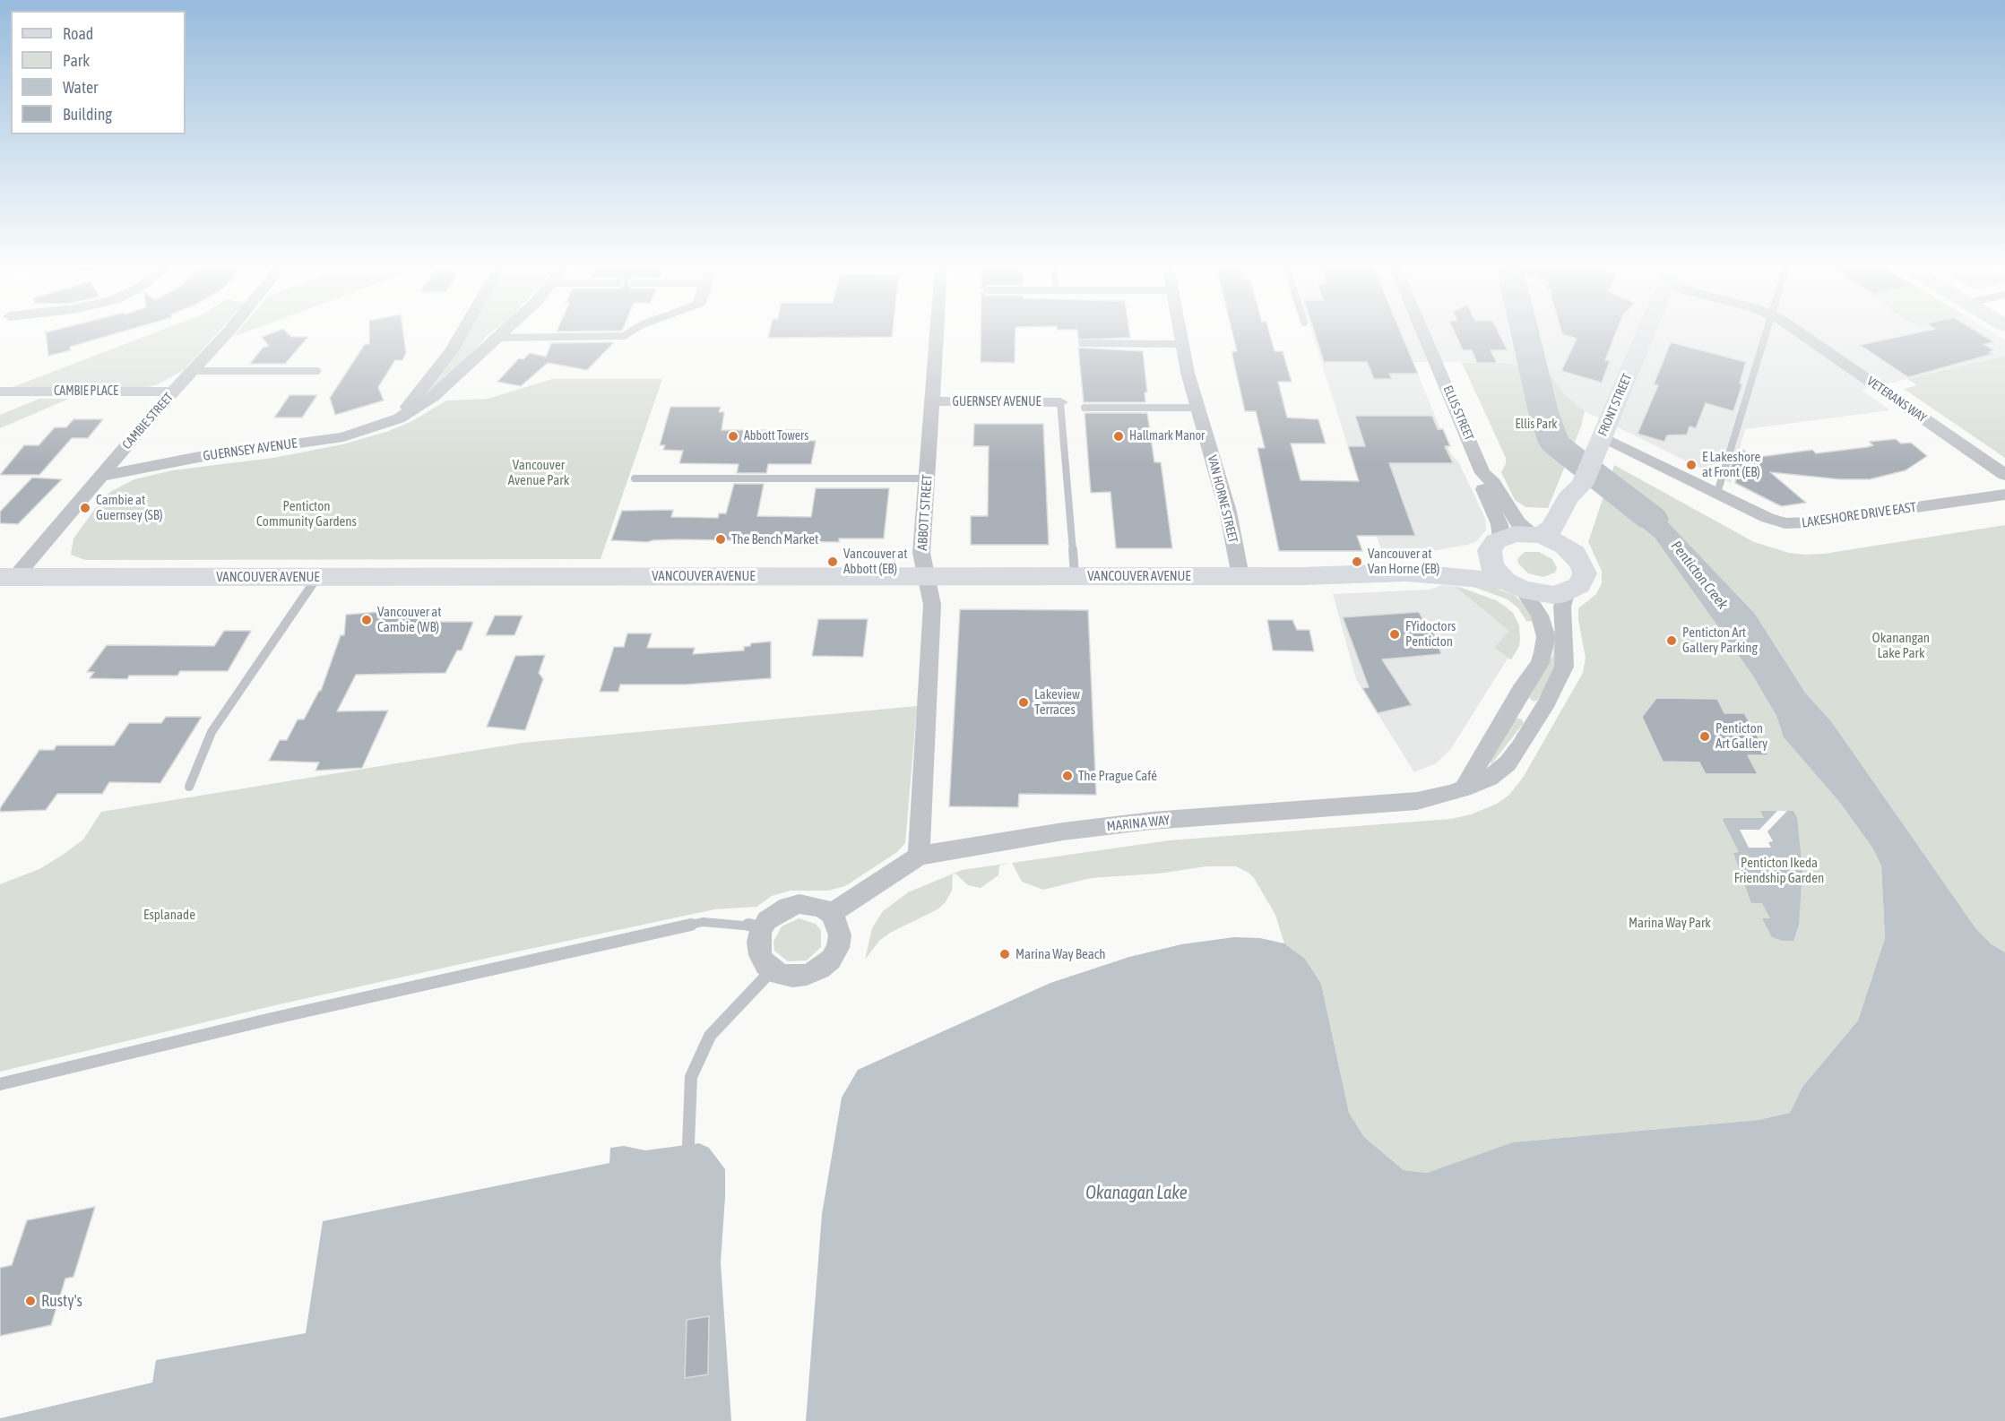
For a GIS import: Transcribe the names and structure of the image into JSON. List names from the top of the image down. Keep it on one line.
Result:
{"streets":{"street":["CAMBIE PLACE","VETERANS WAY","GUERNSEY AVENUE","FRONT STREET","ELLIS STREET","CAMBIE STREET","VAN HORNE STREET","ABBOTT STREET","LAKESHORE DRIVE EAST","VANCOUVER AVENUE","MARINA WAY"]},"crossings":[["CAMBIE PLACE","CAMBIE STREET"],["GUERNSEY AVENUE","CAMBIE STREET"],["GUERNSEY AVENUE","ABBOTT STREET"],["FRONT STREET","ELLIS STREET"],["FRONT STREET","LAKESHORE DRIVE EAST"],["FRONT STREET","VANCOUVER AVENUE"],["FRONT STREET","MARINA WAY"],["ELLIS STREET","VANCOUVER AVENUE"],["ELLIS STREET","MARINA WAY"],["CAMBIE STREET","VANCOUVER AVENUE"],["VAN HORNE STREET","VANCOUVER AVENUE"],["ABBOTT STREET","VANCOUVER AVENUE"],["ABBOTT STREET","MARINA WAY"],["VANCOUVER AVENUE","MARINA WAY"]],"water":["Penticton Creek","Okanagan Lake"],"parks":["Ellis Park","Vancouver Avenue Park","Penticton Community Gardens","Okanangan Lake Park","Penticton Ikeda Friendship Garden","Esplanade","Marina Way Park"],"places":["Abbott Towers","Hallmark Manor","E Lakeshore at Front (EB)","Cambie at Guernsey (SB)","The Bench Market","Vancouver at Abbott (EB)","Vancouver at Van Horne (EB)","Vancouver at Cambie (WB)","FYidoctors Penticton","Penticton Art Gallery Parking","Lakeview Terraces","Penticton Art Gallery","The Prague Café","Marina Way Beach","Rusty's"],"legend":["Road","Park","Water","Building"]}
